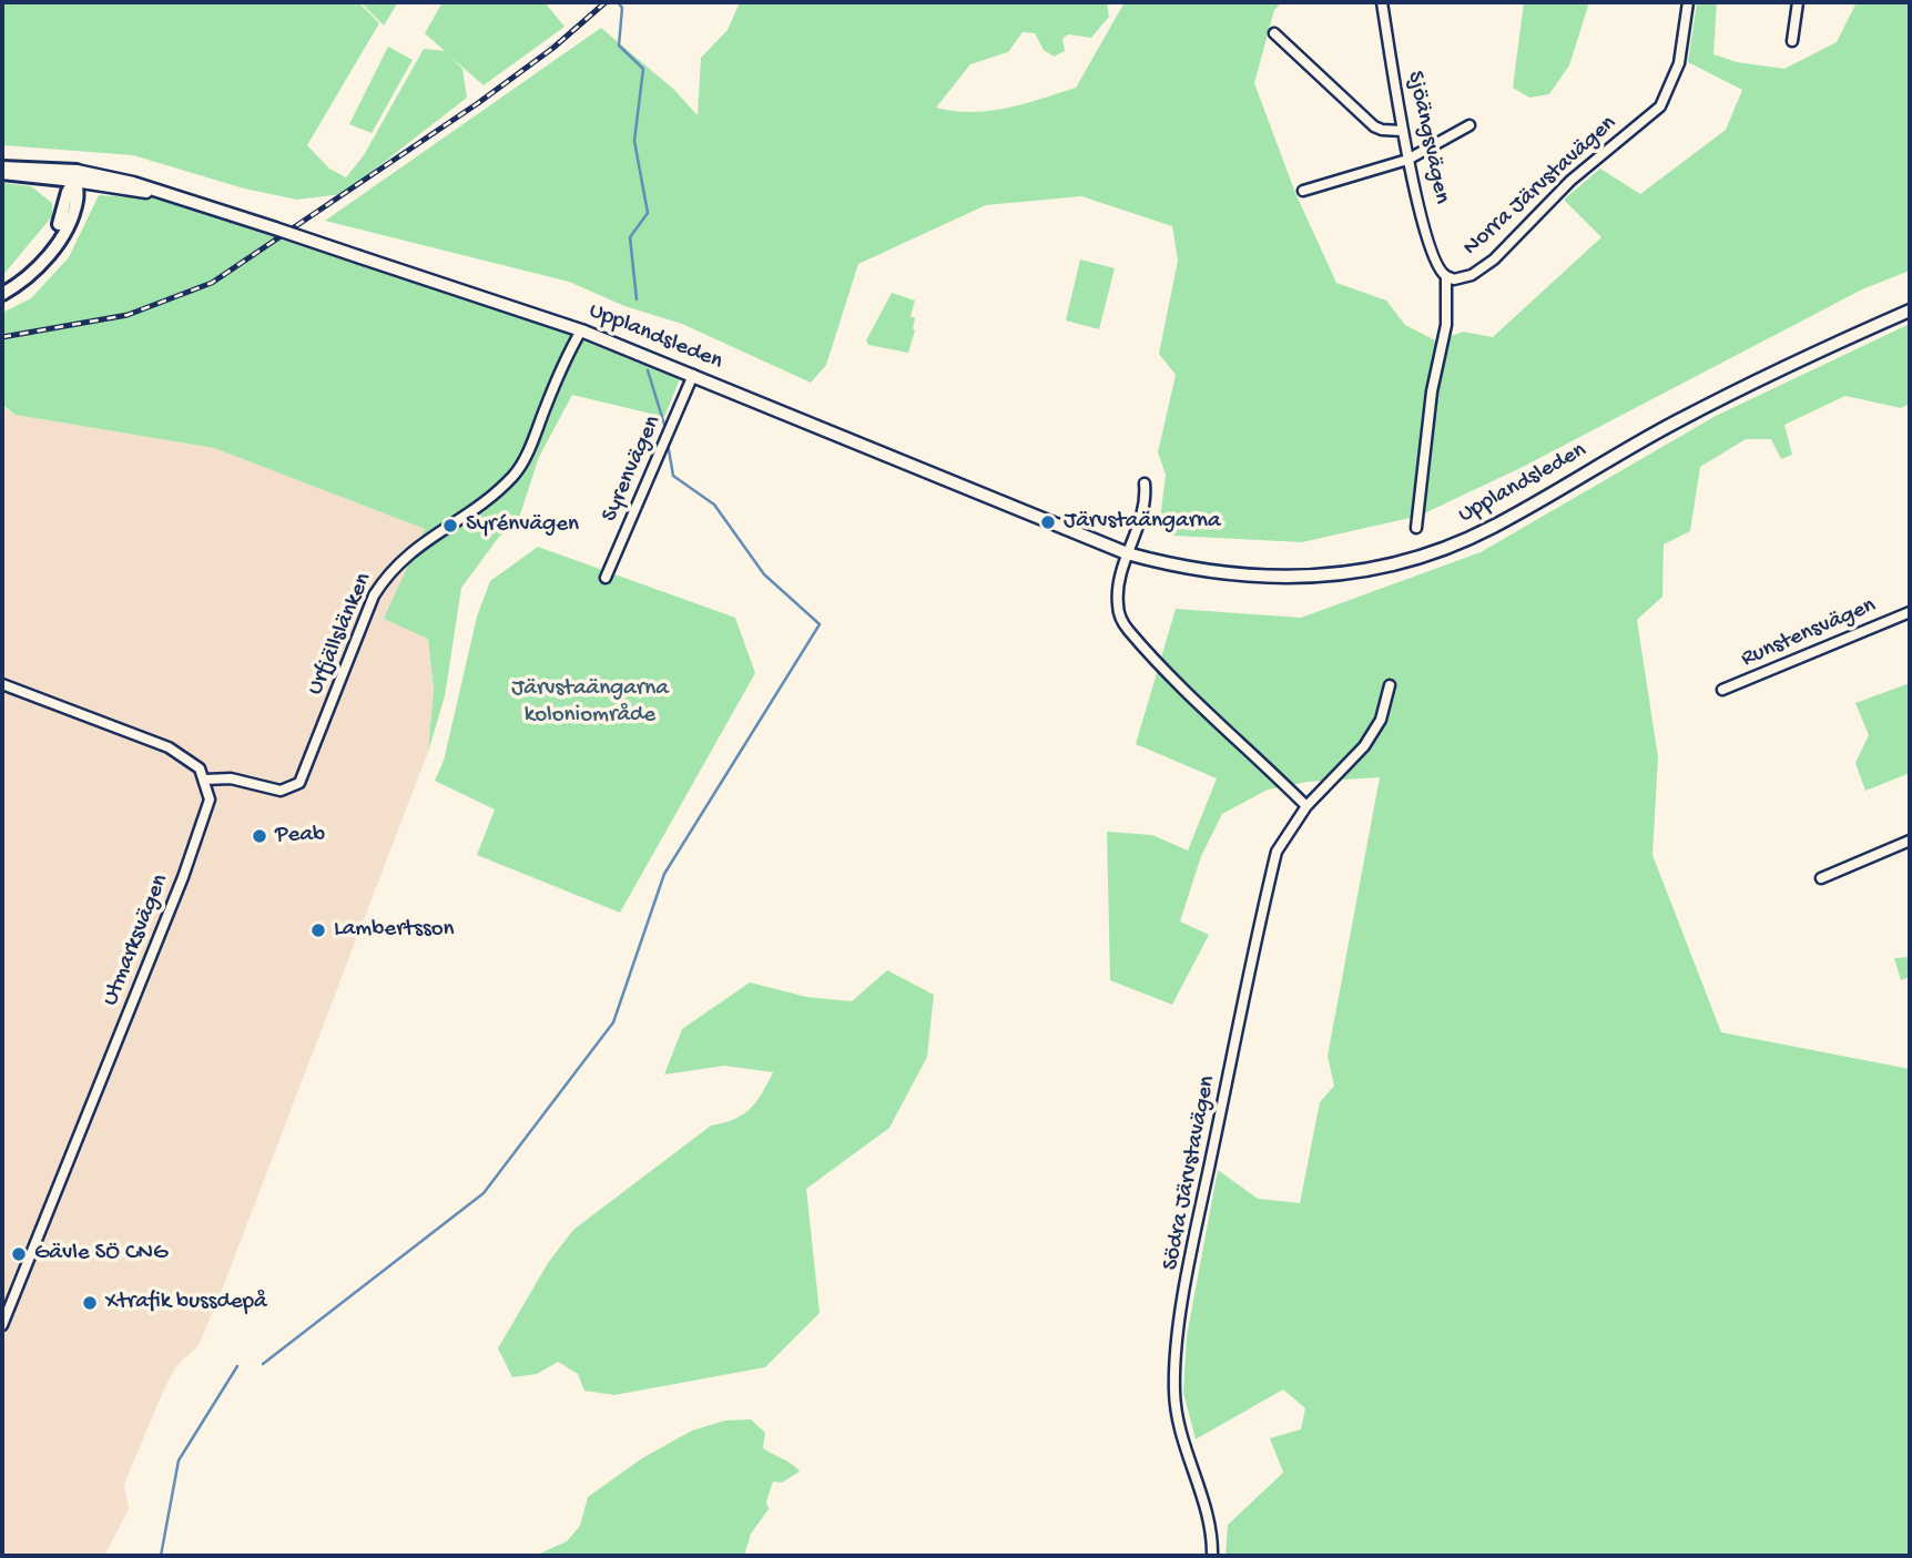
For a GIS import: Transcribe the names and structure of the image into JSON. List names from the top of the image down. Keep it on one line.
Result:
{"streets":{"street":["Sjöängsvägen","Norra Järvstavägen","Upplandsleden","Syrenvägen","Runstensvägen","Urfjällslänken","Utmarksvägen","Södra Järvstavägen"]},"crossings":[["Sjöängsvägen","Norra Järvstavägen"],["Upplandsleden","Syrenvägen"],["Upplandsleden","Urfjällslänken"],["Urfjällslänken","Utmarksvägen"]],"parks":["Järvstaängarna koloniområde"],"places":["Järvstaängarna","Syrénvägen","Peab","Lambertsson","Gävle SÖ CNG","Xtrafik bussdepå"]}
